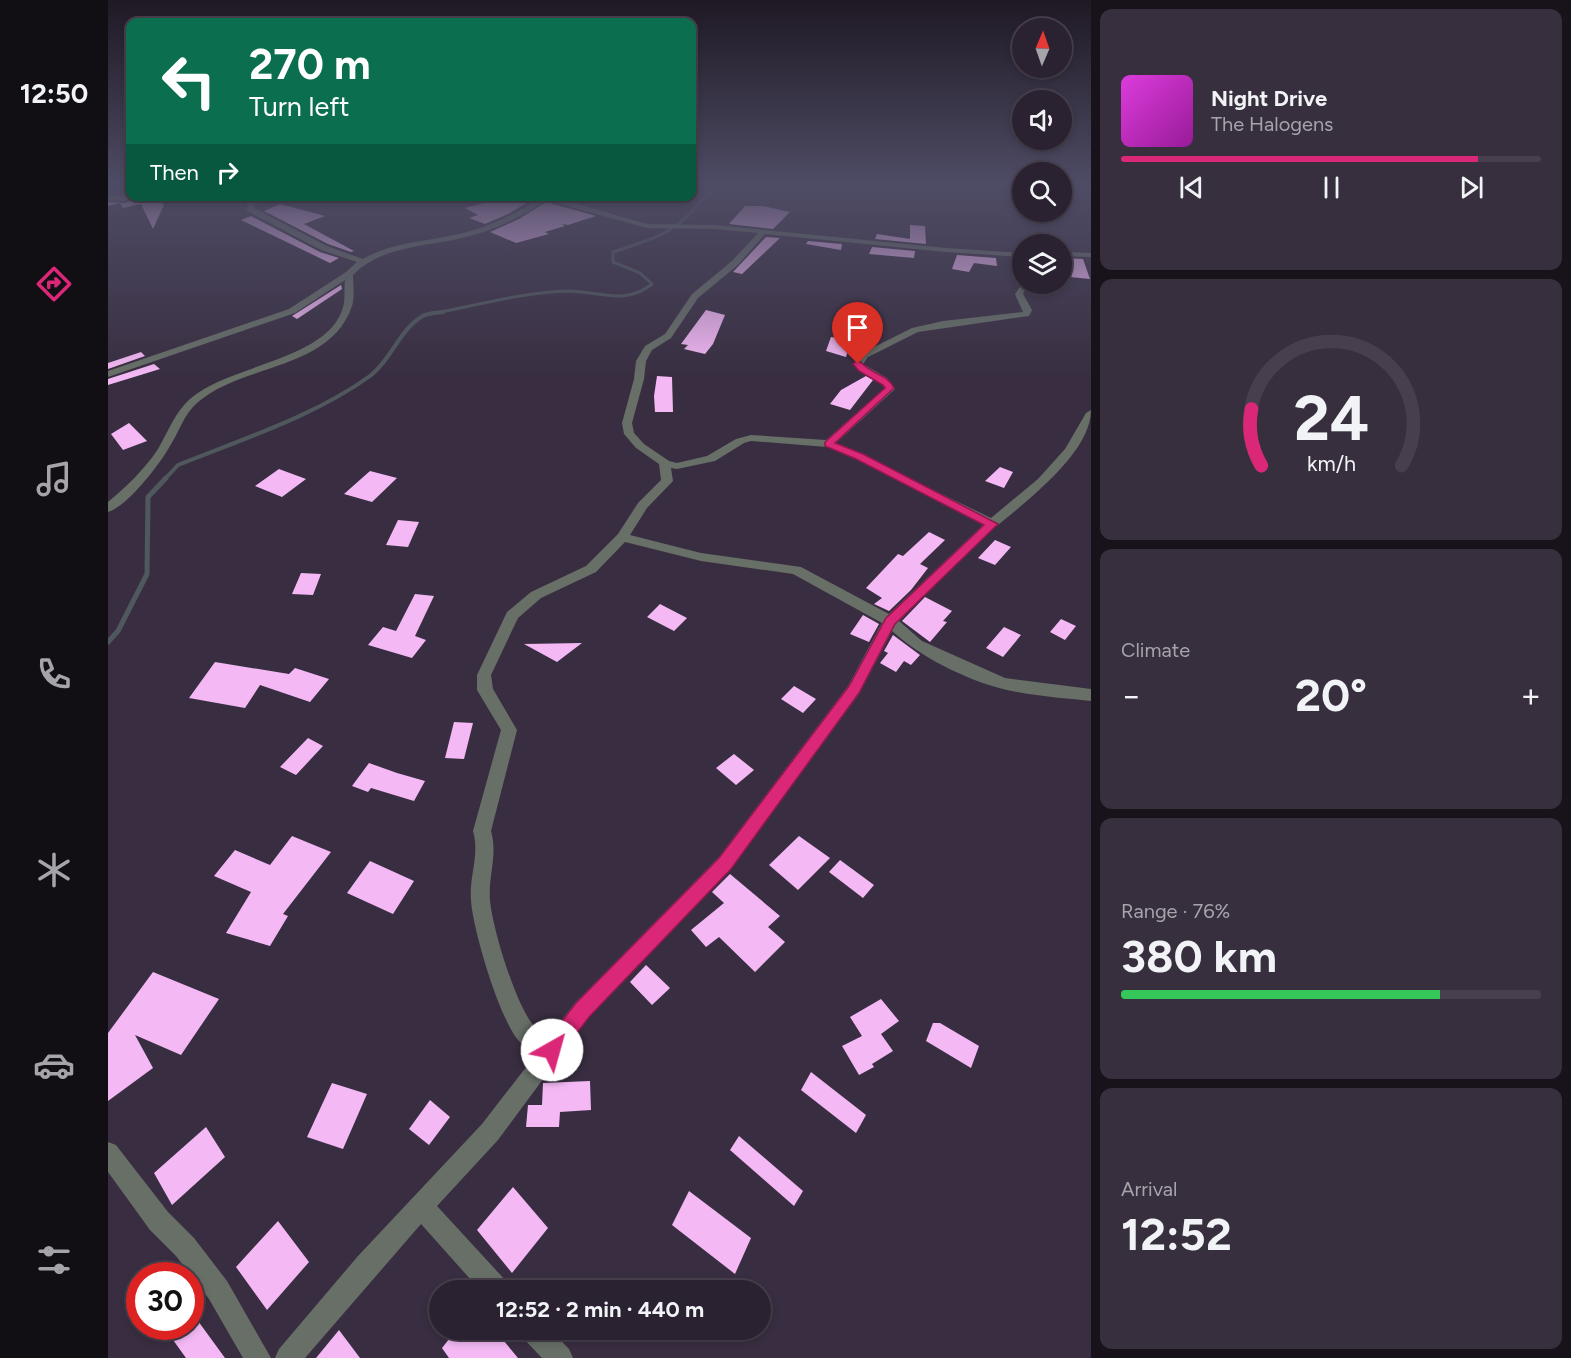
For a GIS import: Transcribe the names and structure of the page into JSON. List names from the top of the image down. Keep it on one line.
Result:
{"north":"top","page":{"tabs":"12:50","turn":["270 m","Turn left"],"song":["Night Drive","The Halogens"],"then":"Then","tile":["Climate",["Range · 76%","380 km"],["Arrival","12:52"]],"heat":["−","20°","+"],"limit":"30","trip":"12:52 · 2 min · 440 m","gauge":["24","km/h"]}}
